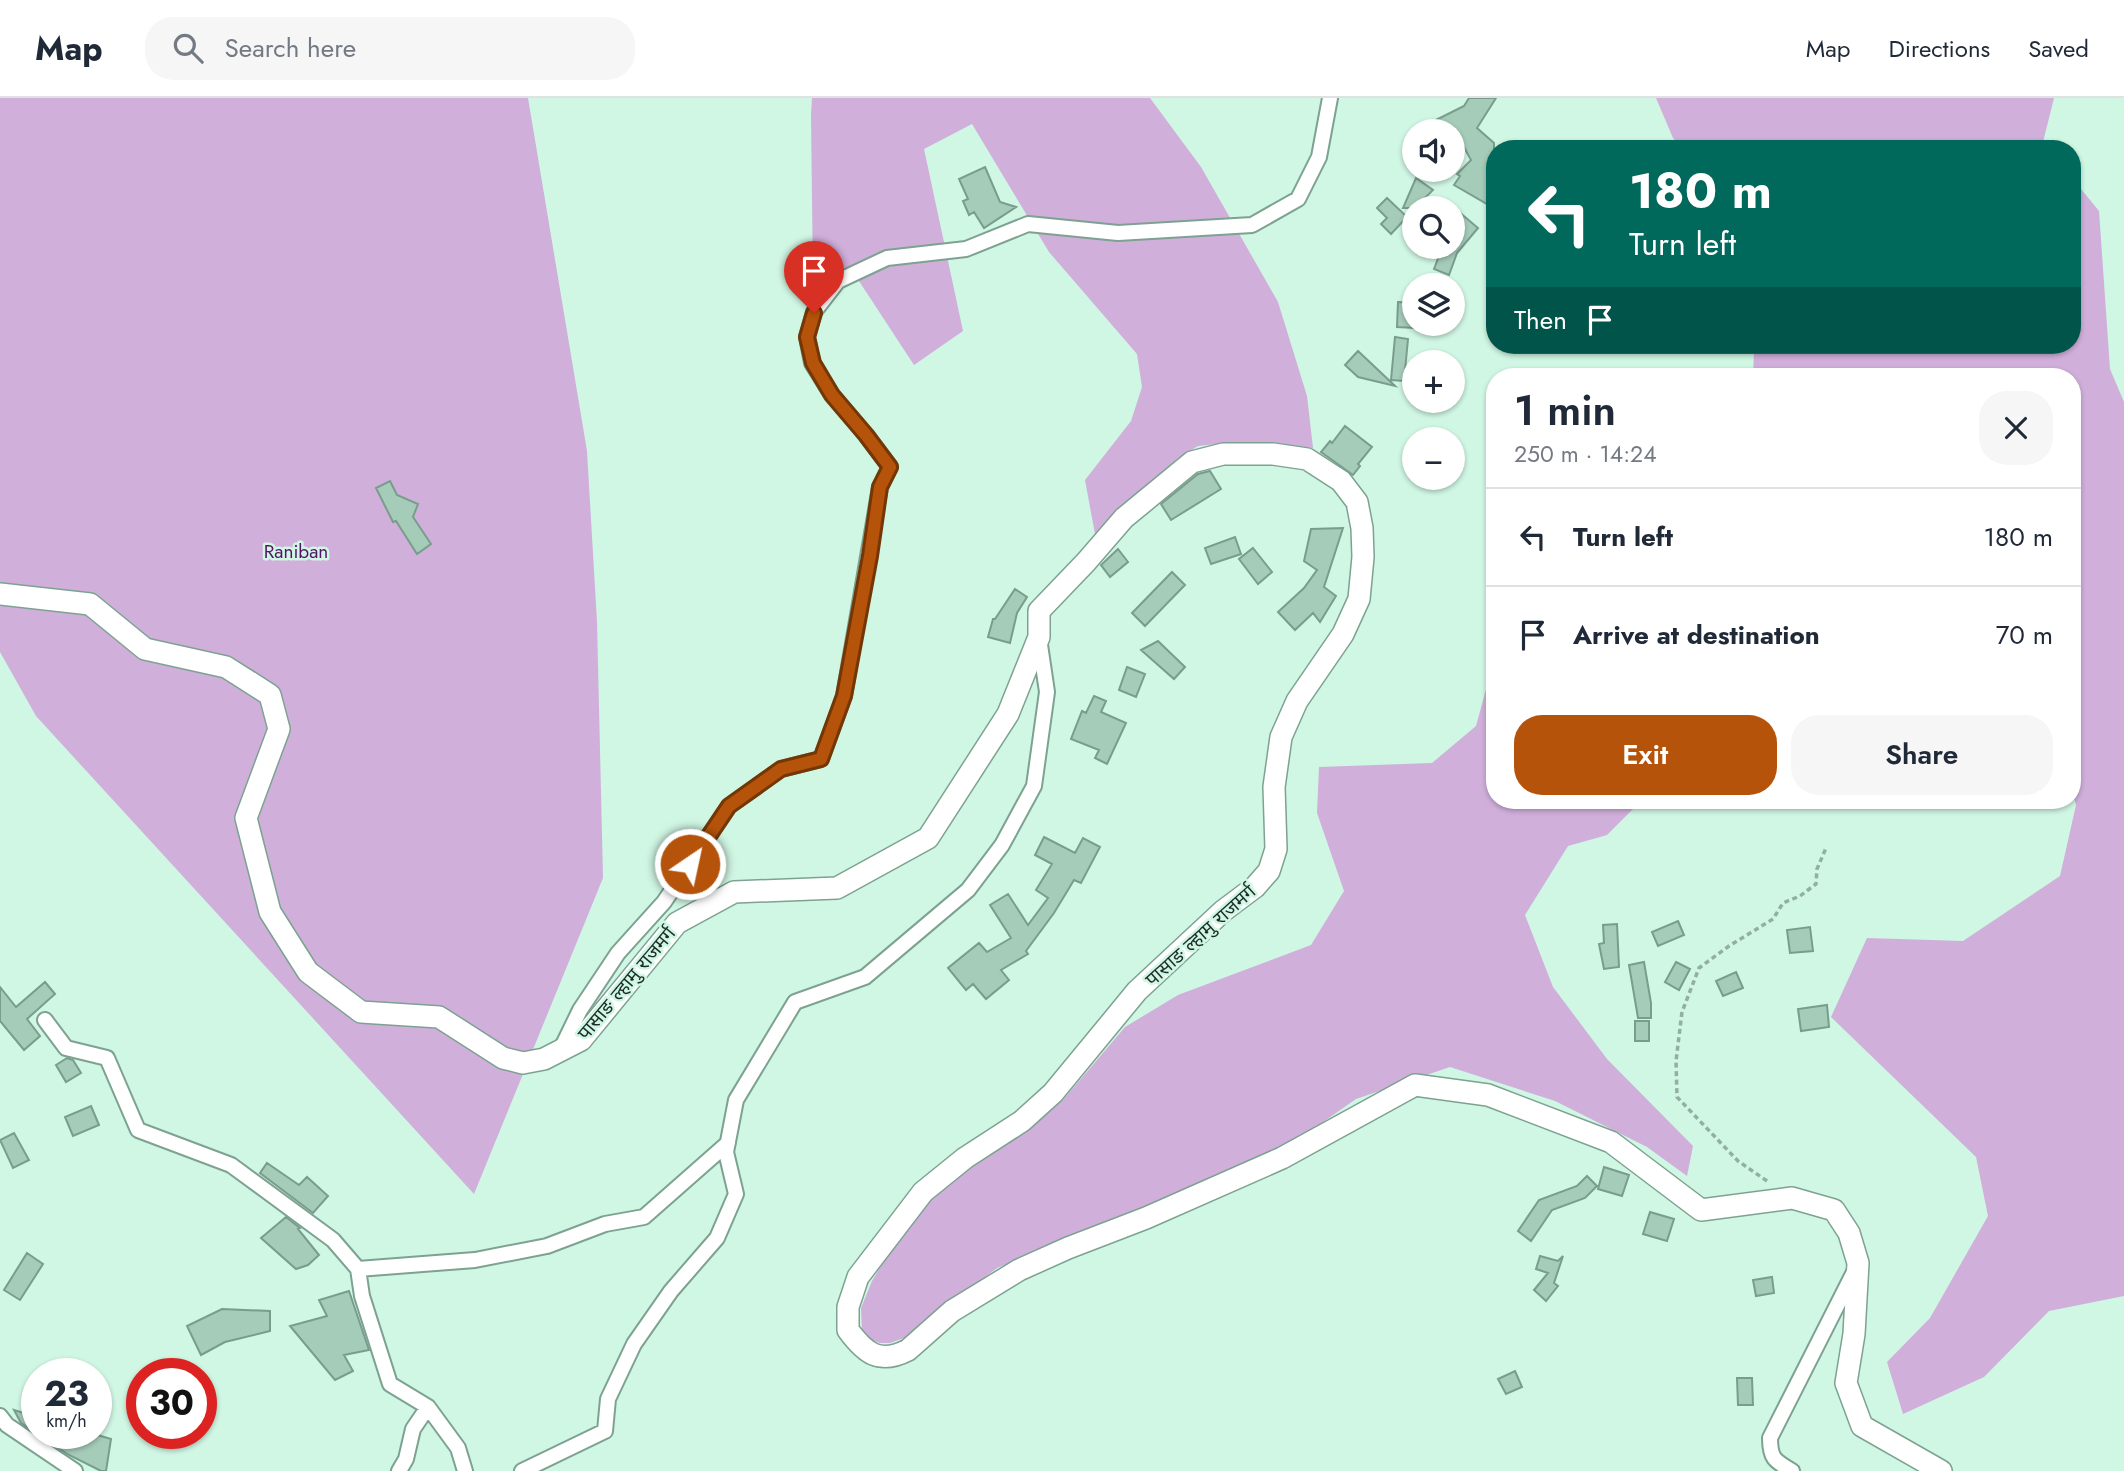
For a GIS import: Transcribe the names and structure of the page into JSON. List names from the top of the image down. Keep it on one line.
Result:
{"streets":{"main road":["पासाङ ल्हामु राजमर्ग"]},"parks":["Raniban"],"page":{"header":"Map","search":"Search here","nav":["Map","Directions","Saved"],"map_buttons":["+","−"],"turn":["180 m","Turn left"],"then":"Then","heading":["1 min","250 m · 14:24"],"list":[{"name":"Turn left","value":"180 m"},{"name":"Arrive at destination","value":"70 m"}],"buttons":["Exit","Share"],"speed":"23 km/h","limit":"30"}}
